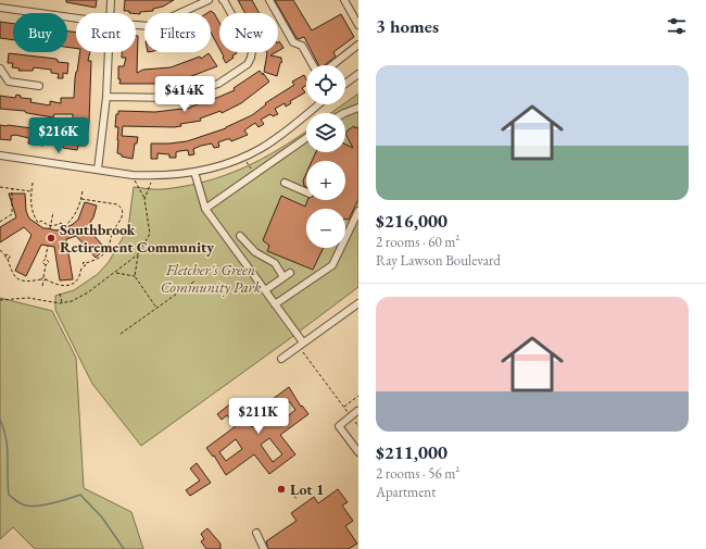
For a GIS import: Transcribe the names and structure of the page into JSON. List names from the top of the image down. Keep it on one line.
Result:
{"parks":["Fletcher's Green Community Park"],"places":["Southbrook Retirement Community","Lot 1"],"page":{"heading":"3 homes","chip":["Buy","Rent","Filters","New"],"list":[{"name":"$216,000","note":"2 rooms · 60 m² · Ray Lawson Boulevard"},{"name":"$211,000","note":"2 rooms · 56 m² · Apartment"}],"map_buttons":["+","−"],"price":["$414K","$216K","$211K"]}}
